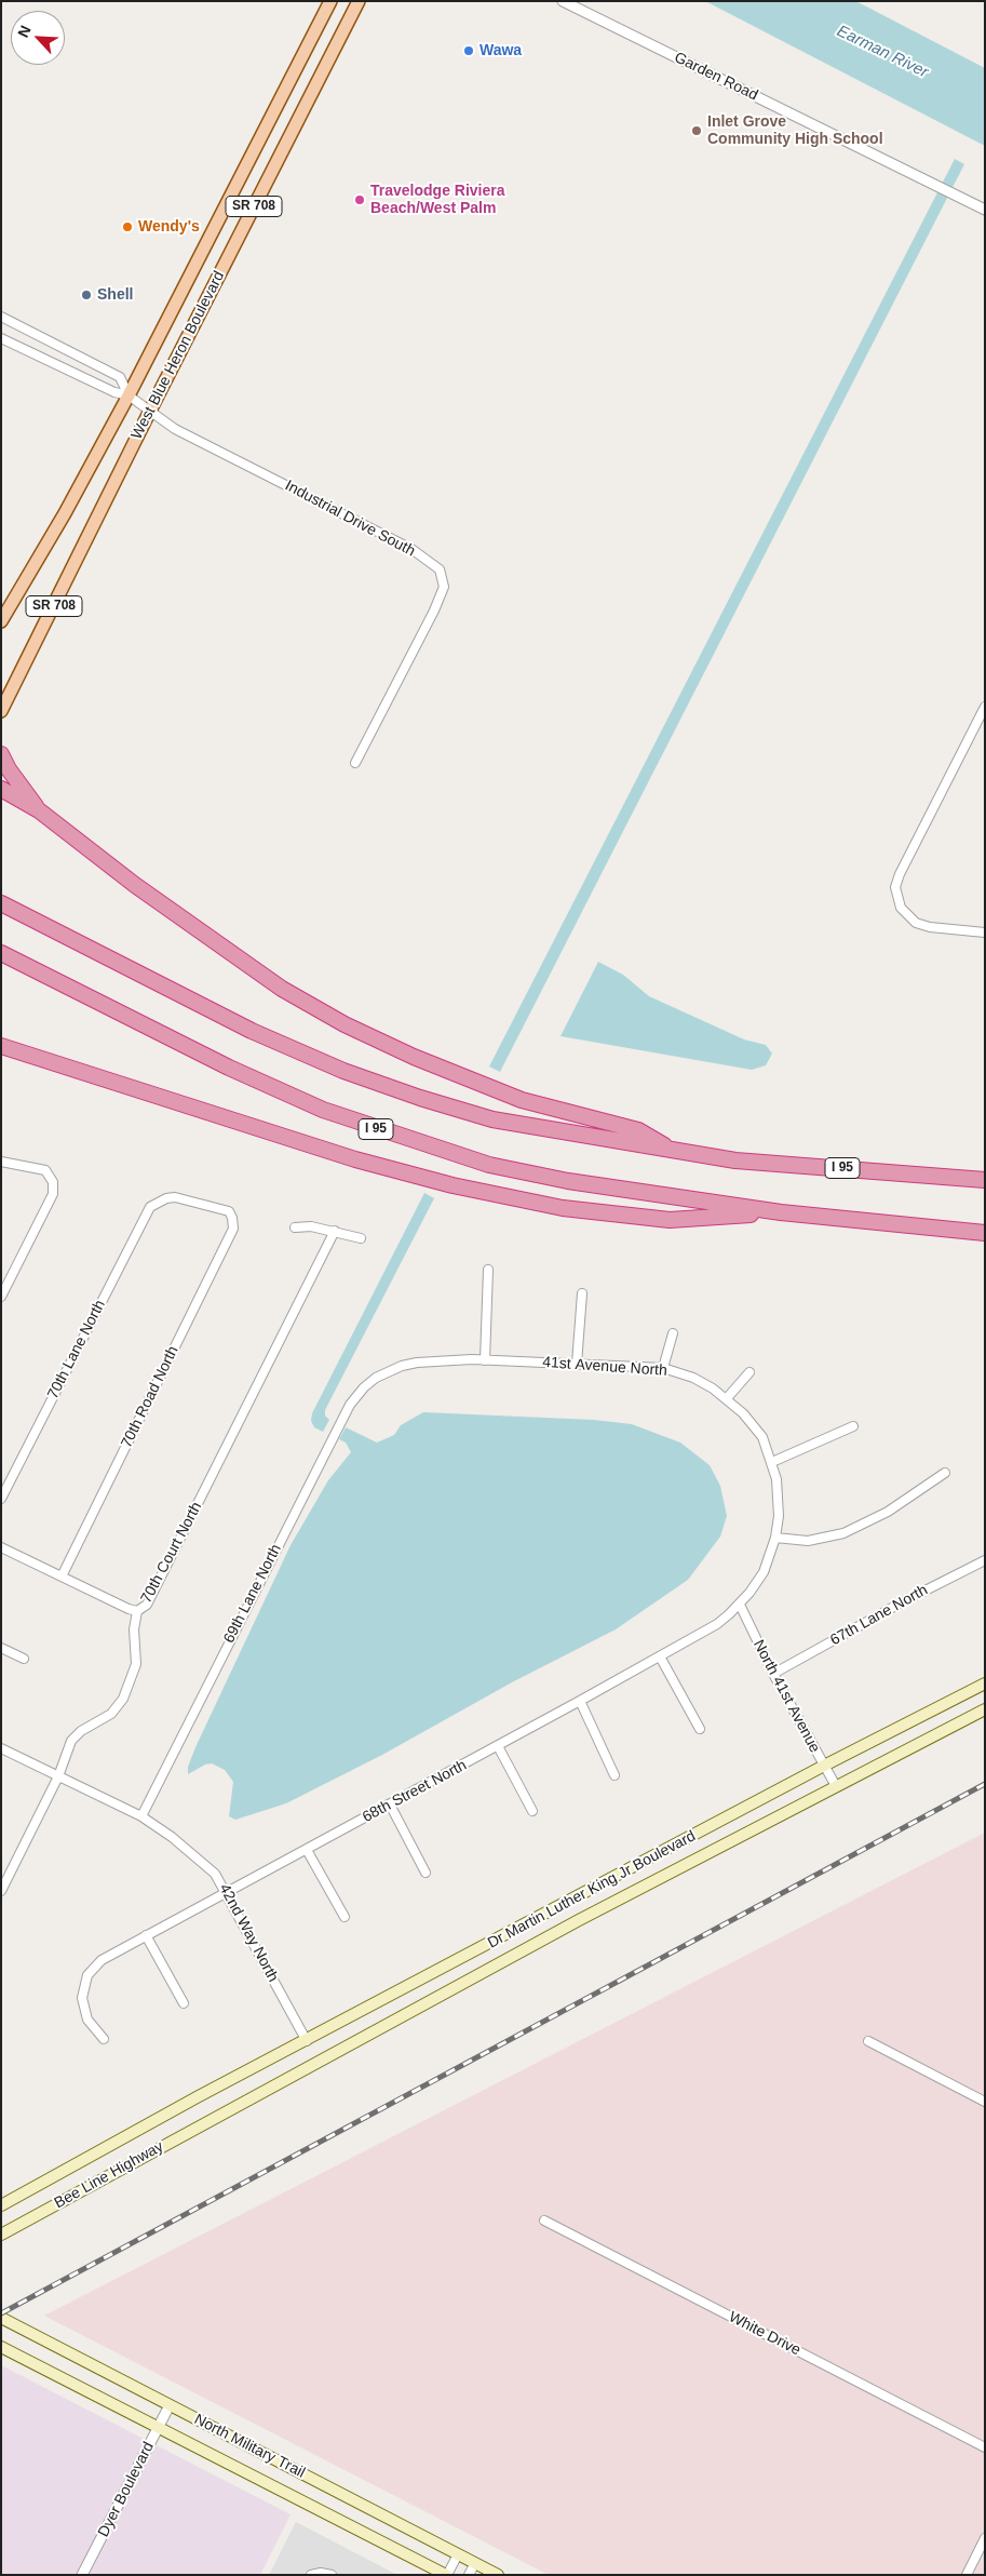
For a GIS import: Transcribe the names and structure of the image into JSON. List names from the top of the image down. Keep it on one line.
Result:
{"streets":{"highway":["I 95"],"main road":["SR 708","West Blue Heron Boulevard","Dr Martin Luther King Jr Boulevard","Bee Line Highway","North Military Trail"],"street":["Garden Road","Industrial Drive South","70th Lane North","41st Avenue North","70th Road North","70th Court North","69th Lane North","67th Lane North","North 41st Avenue","68th Street North","42nd Way North","White Drive","Dyer Boulevard"]},"crossings":[["West Blue Heron Boulevard","Industrial Drive South"],["70th Lane North","70th Road North"],["41st Avenue North","69th Lane North"],["41st Avenue North","North 41st Avenue"],["41st Avenue North","68th Street North"],["70th Court North","42nd Way North"],["69th Lane North","42nd Way North"],["67th Lane North","North 41st Avenue"],["North 41st Avenue","68th Street North"],["North 41st Avenue","Dr Martin Luther King Jr Boulevard"],["68th Street North","42nd Way North"],["Dr Martin Luther King Jr Boulevard","42nd Way North"],["Dr Martin Luther King Jr Boulevard","Bee Line Highway"],["North Military Trail","Dyer Boulevard"]],"water":["Earman River"],"places":["Wawa","Inlet Grove Community High School","Travelodge Riviera Beach/West Palm","Wendy's","Shell"],"north":"top left"}
